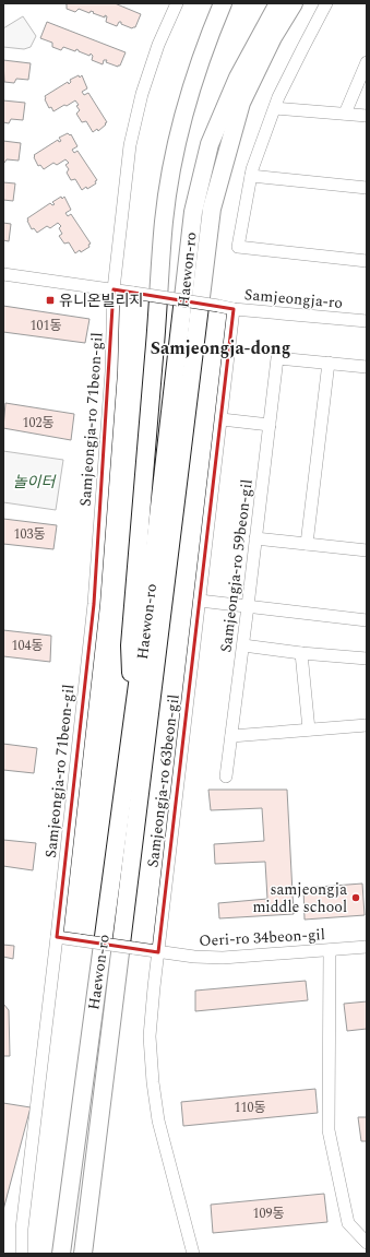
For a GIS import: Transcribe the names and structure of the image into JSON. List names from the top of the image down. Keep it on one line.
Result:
{"streets":{"highway":["Haewon-ro"],"street":["Samjeongja-ro","Samjeongja-ro 71beon-gil","Samjeongja-ro 59beon-gil","Samjeongja-ro 63beon-gil","Oeri-ro 34beon-gil"]},"crossings":[["Samjeongja-ro","Samjeongja-ro 71beon-gil"],["Samjeongja-ro","Samjeongja-ro 63beon-gil"],["Samjeongja-ro 71beon-gil","Oeri-ro 34beon-gil"],["Samjeongja-ro 63beon-gil","Oeri-ro 34beon-gil"]],"districts":["Samjeongja-dong"],"parks":["놀이터"],"places":{"transit":["유니온빌리지"],"other":["samjeongja middle school"]},"house_numbers":["101동","102동","103동","104동","110동","109동"]}
